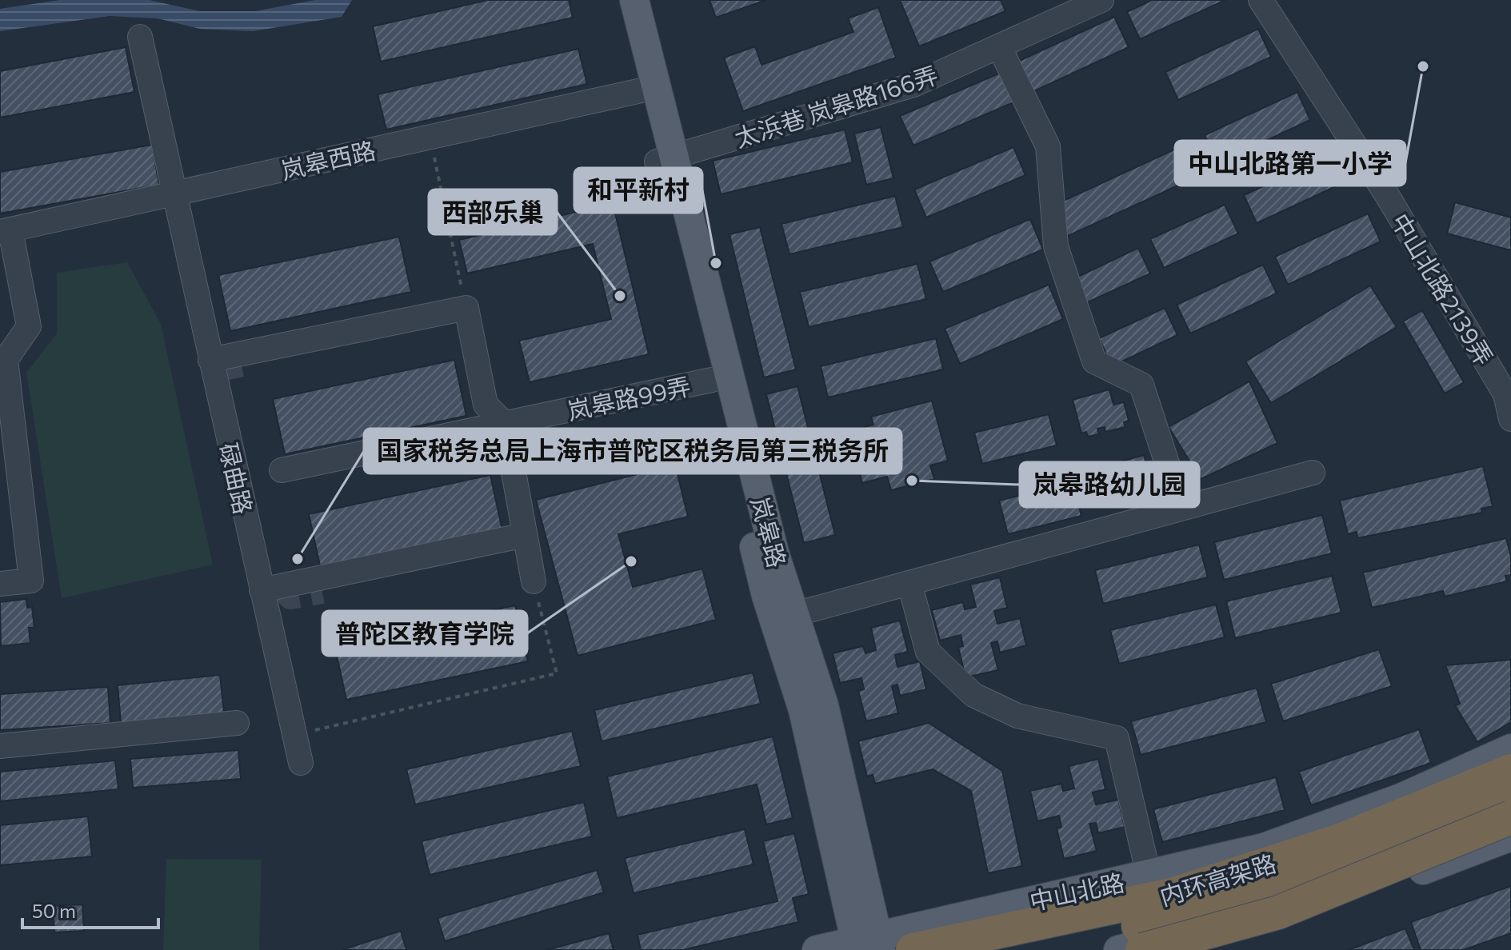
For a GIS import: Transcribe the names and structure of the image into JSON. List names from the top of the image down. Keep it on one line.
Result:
{"streets":{"highway":["内环高架路"],"main road":["岚皋路","中山北路"],"street":["太浜巷 岚皋路166弄","岚皋西路","中山北路2139弄","岚皋路99弄","碌曲路"]},"crossings":[["太浜巷 岚皋路166弄","岚皋路"],["岚皋西路","碌曲路"],["岚皋西路","岚皋路"],["岚皋路99弄","岚皋路"],["岚皋路","中山北路"]],"places":["中山北路第一小学","和平新村","西部乐巢","岚皋路幼儿园","国家税务总局上海市普陀区税务局第三税务所","普陀区教育学院"],"scale_bar":"50 m"}
